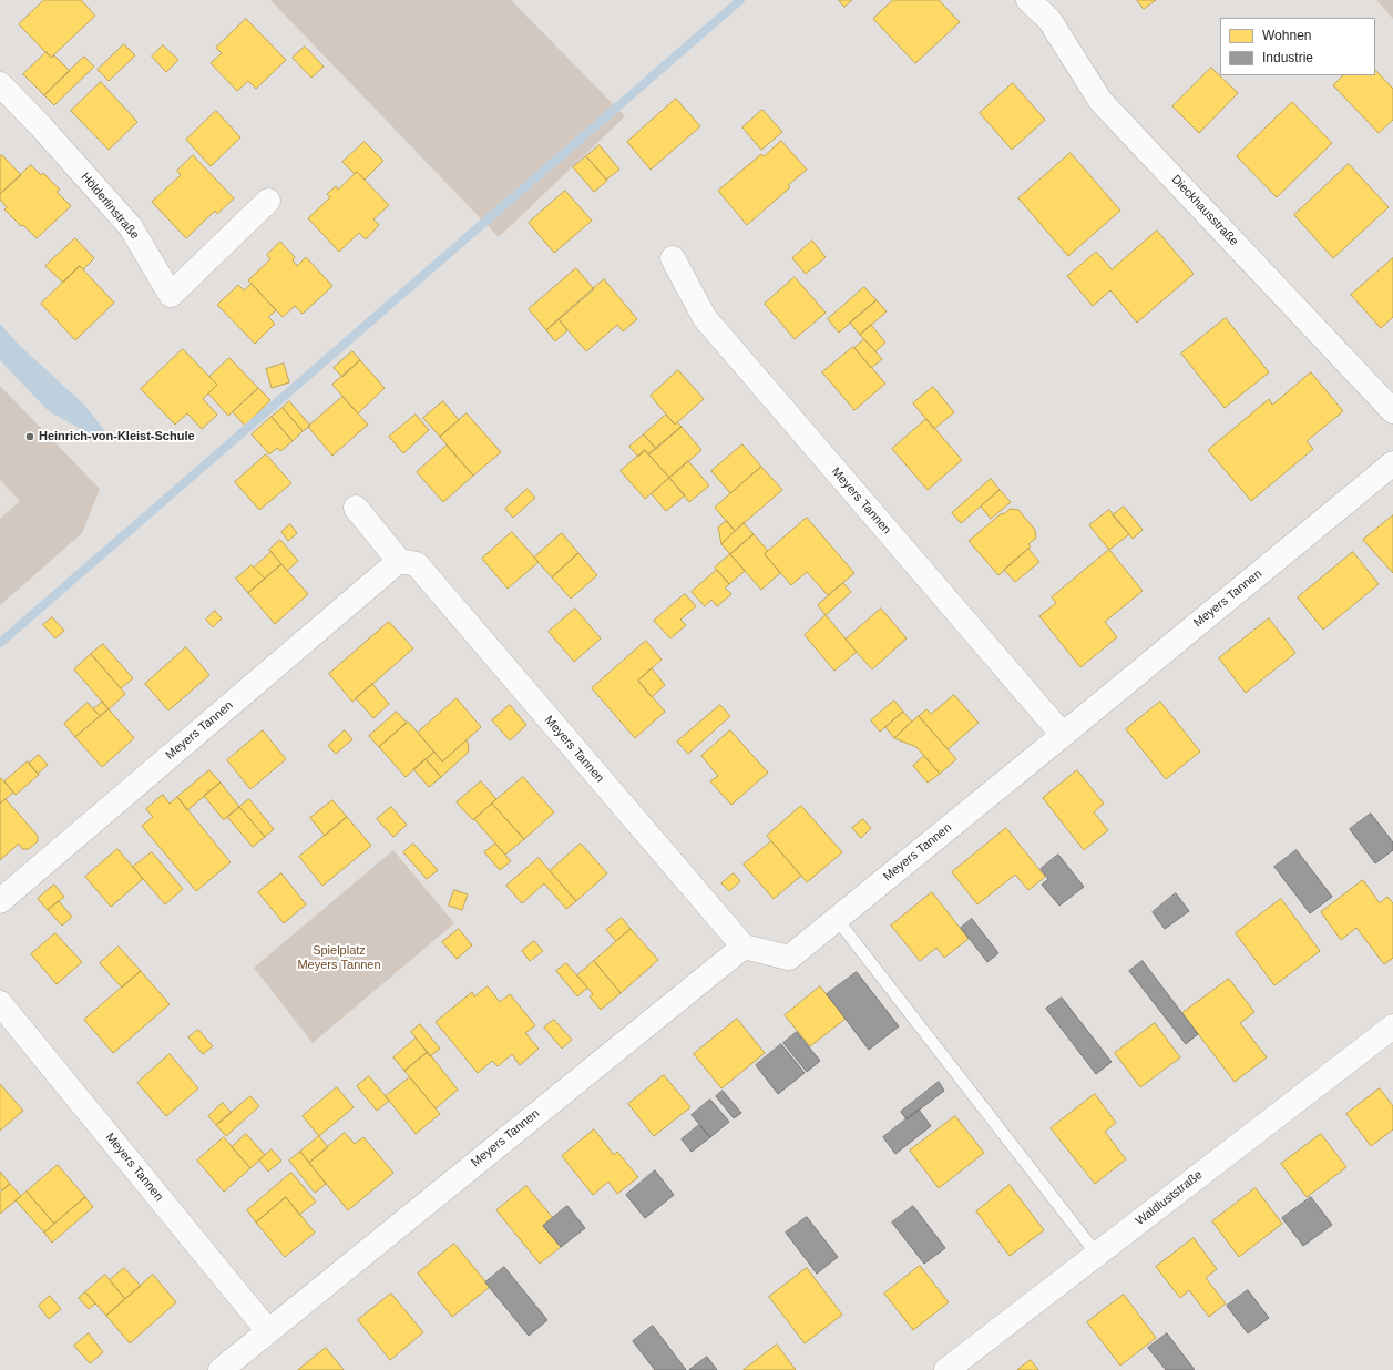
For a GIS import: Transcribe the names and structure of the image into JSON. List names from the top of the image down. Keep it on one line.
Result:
{"streets":{"street":["Hölderlinstraße","Dieckhausstraße","Meyers Tannen","Waldluststraße"]},"parks":["Spielplatz Meyers Tannen"],"places":["Heinrich-von-Kleist-Schule"],"legend":["Wohnen","Industrie"]}
